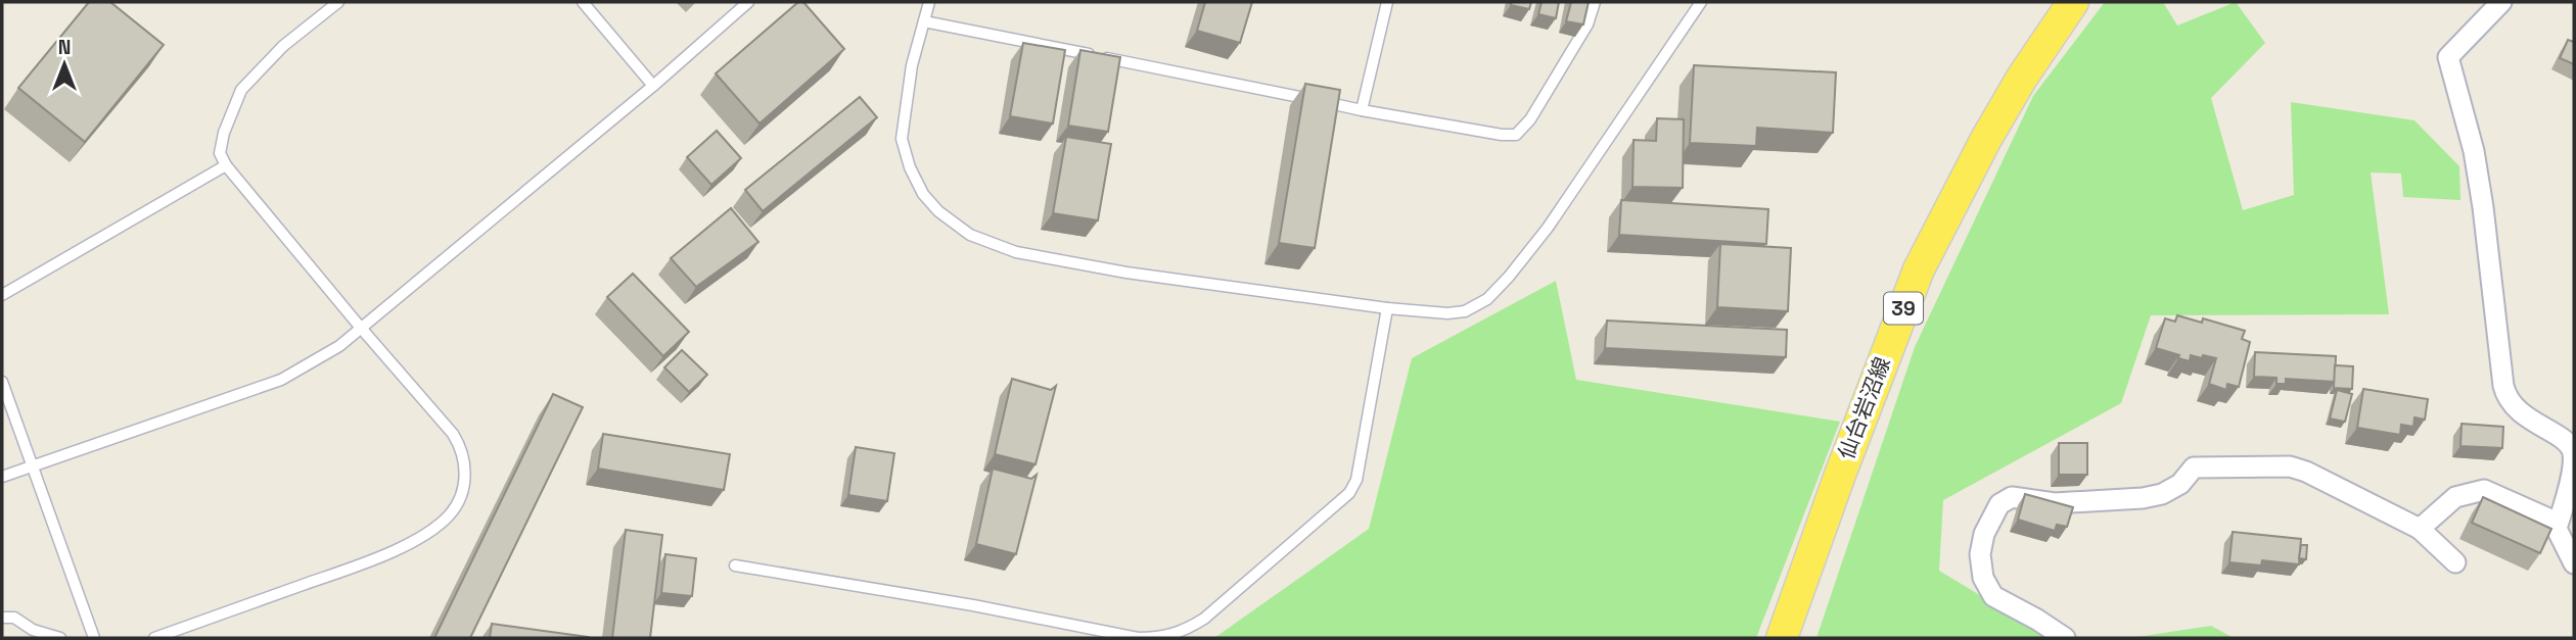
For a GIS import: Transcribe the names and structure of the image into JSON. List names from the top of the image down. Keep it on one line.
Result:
{"streets":{"main road":["39","仙台岩沼線"]},"north":"top"}
